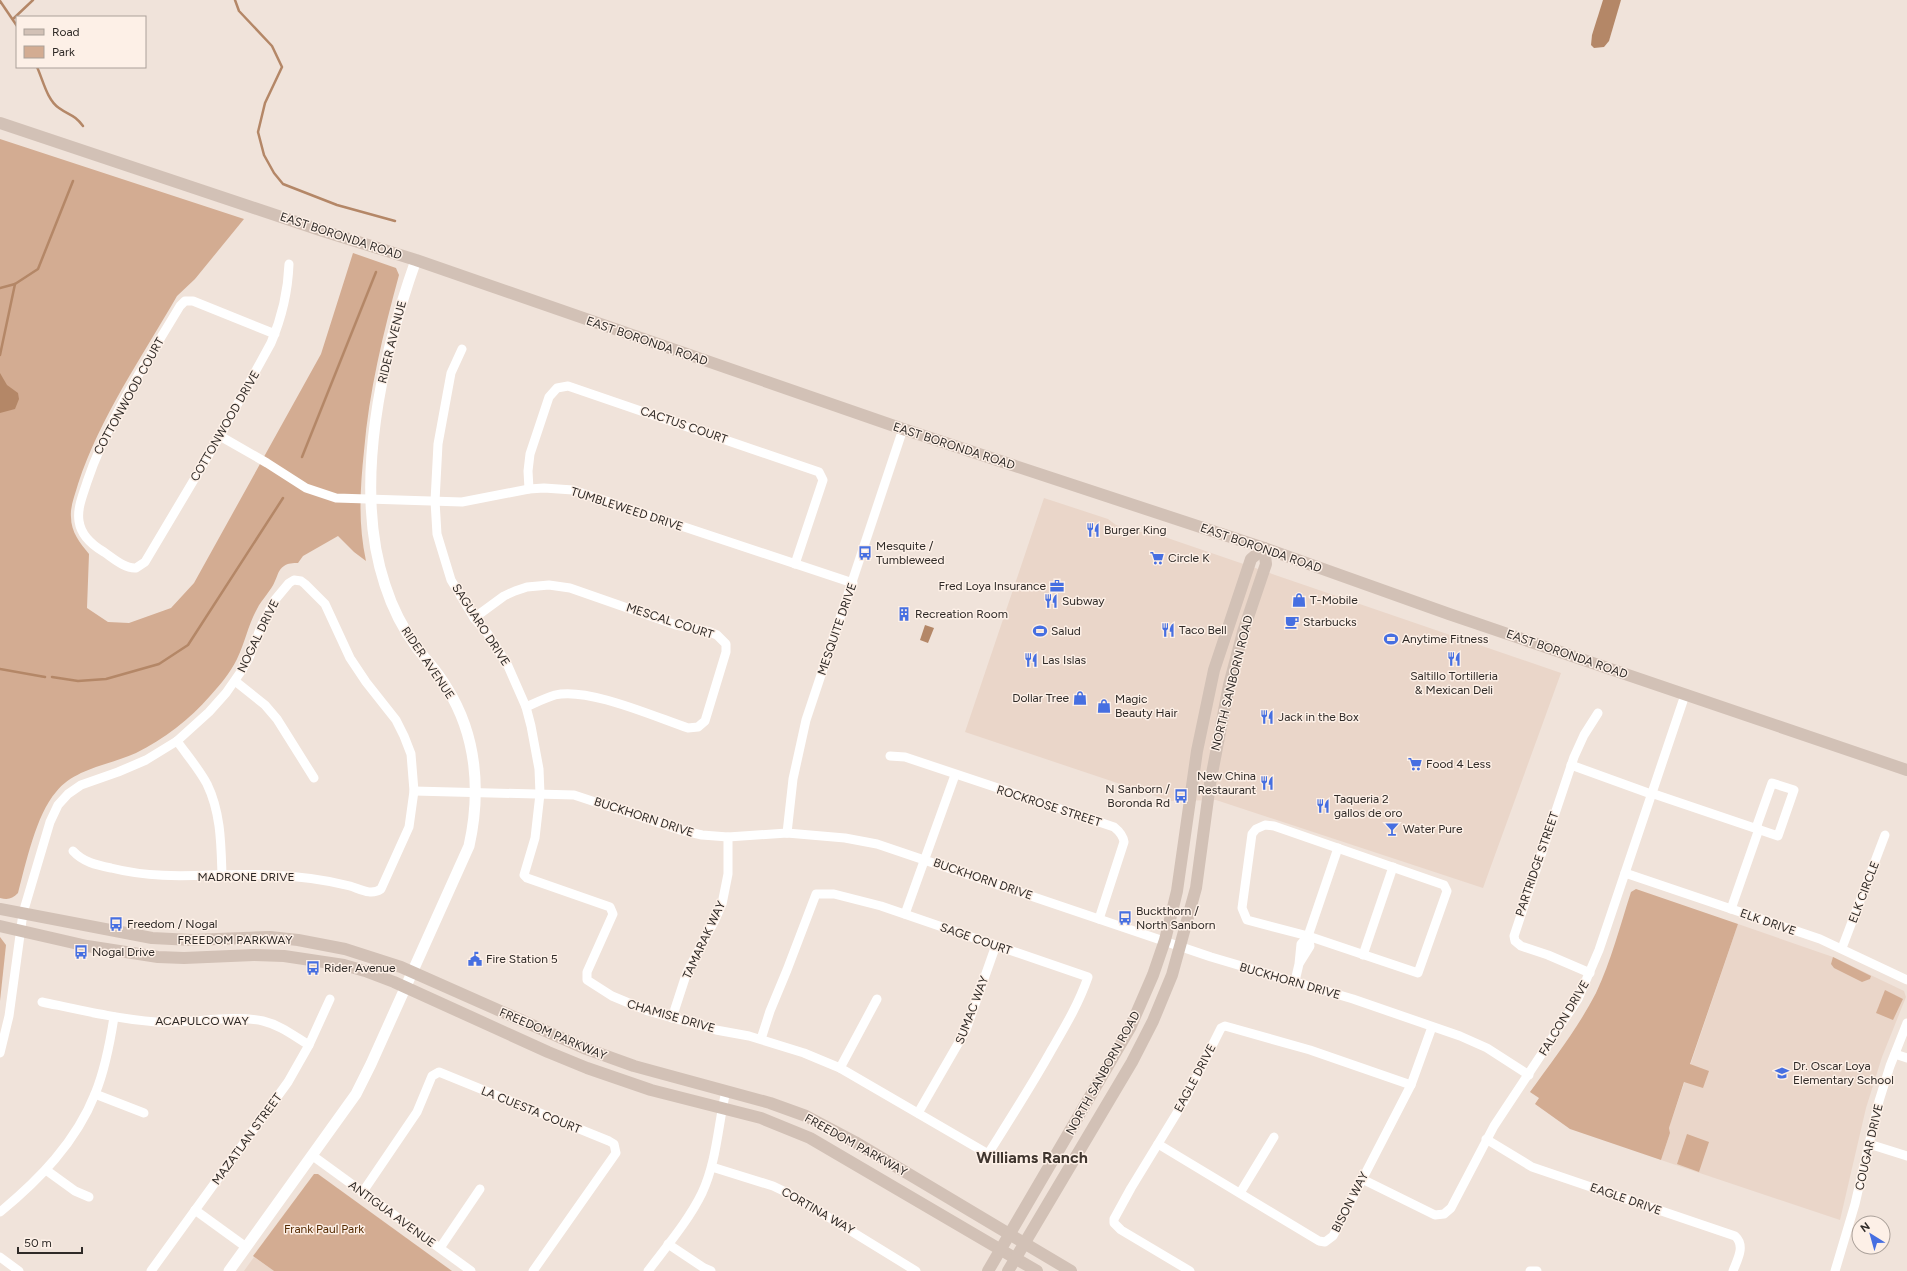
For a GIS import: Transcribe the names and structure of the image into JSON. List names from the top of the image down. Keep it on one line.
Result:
{"streets":{"main road":["EAST BORONDA ROAD","NORTH SANBORN ROAD","FREEDOM PARKWAY"],"street":["RIDER AVENUE","COTTONWOOD COURT","CACTUS COURT","COTTONWOOD DRIVE","TUMBLEWEED DRIVE","MESCAL COURT","SAGUARO DRIVE","MESQUITE DRIVE","NOGAL DRIVE","ROCKROSE STREET","BUCKHORN DRIVE","PARTRIDGE STREET","MADRONE DRIVE","ELK CIRCLE","ELK DRIVE","SAGE COURT","TAMARAK WAY","SUMAC WAY","CHAMISE DRIVE","FALCON DRIVE","ACAPULCO WAY","EAGLE DRIVE","LA CUESTA COURT","MAZATLAN STREET","COUGAR DRIVE","BISON WAY","CORTINA WAY","ANTIGUA AVENUE"]},"crossings":[["EAST BORONDA ROAD","RIDER AVENUE"],["EAST BORONDA ROAD","MESQUITE DRIVE"],["EAST BORONDA ROAD","NORTH SANBORN ROAD"],["EAST BORONDA ROAD","FALCON DRIVE"],["RIDER AVENUE","TUMBLEWEED DRIVE"],["RIDER AVENUE","BUCKHORN DRIVE"],["RIDER AVENUE","FREEDOM PARKWAY"],["RIDER AVENUE","ANTIGUA AVENUE"],["COTTONWOOD COURT","COTTONWOOD DRIVE"],["CACTUS COURT","TUMBLEWEED DRIVE"],["COTTONWOOD DRIVE","TUMBLEWEED DRIVE"],["TUMBLEWEED DRIVE","SAGUARO DRIVE"],["TUMBLEWEED DRIVE","MESQUITE DRIVE"],["MESCAL COURT","SAGUARO DRIVE"],["SAGUARO DRIVE","BUCKHORN DRIVE"],["SAGUARO DRIVE","CHAMISE DRIVE"],["MESQUITE DRIVE","BUCKHORN DRIVE"],["NOGAL DRIVE","MADRONE DRIVE"],["NOGAL DRIVE","FREEDOM PARKWAY"],["NORTH SANBORN ROAD","BUCKHORN DRIVE"],["NORTH SANBORN ROAD","FREEDOM PARKWAY"],["ROCKROSE STREET","BUCKHORN DRIVE"],["BUCKHORN DRIVE","MADRONE DRIVE"],["BUCKHORN DRIVE","TAMARAK WAY"],["BUCKHORN DRIVE","CHAMISE DRIVE"],["BUCKHORN DRIVE","FALCON DRIVE"],["BUCKHORN DRIVE","BISON WAY"],["PARTRIDGE STREET","FALCON DRIVE"],["ELK CIRCLE","ELK DRIVE"],["ELK DRIVE","FALCON DRIVE"],["SAGE COURT","SUMAC WAY"],["SAGE COURT","CHAMISE DRIVE"],["TAMARAK WAY","CHAMISE DRIVE"],["SUMAC WAY","CHAMISE DRIVE"],["FALCON DRIVE","EAGLE DRIVE"],["FALCON DRIVE","BISON WAY"],["ACAPULCO WAY","MAZATLAN STREET"],["EAGLE DRIVE","BISON WAY"],["LA CUESTA COURT","ANTIGUA AVENUE"]],"districts":["Williams Ranch"],"parks":["Frank Paul Park"],"places":{"restaurant":["Burger King","Subway","Taco Bell","Saltillo Tortilleria & Mexican Deli","Las Islas","Jack in the Box","New China Restaurant","Taqueria 2 gallos de oro"],"bus stop":["Mesquite / Tumbleweed","N Sanborn / Boronda Rd","Buckthorn / North Sanborn","Freedom / Nogal","Nogal Drive","Rider Avenue"],"supermarket":["Circle K","Food 4 Less"],"office":["Fred Loya Insurance"],"shop":["T-Mobile","Dollar Tree","Magic Beauty Hair"],"building":["Recreation Room"],"cafe":["Starbucks"],"sports":["Salud","Anytime Fitness"],"bar":["Water Pure"],"public building":["Fire Station 5"],"school or university":["Dr. Oscar Loya Elementary School"]},"legend":["Road","Park"],"scale_bar":"50 m","north":"top left"}
